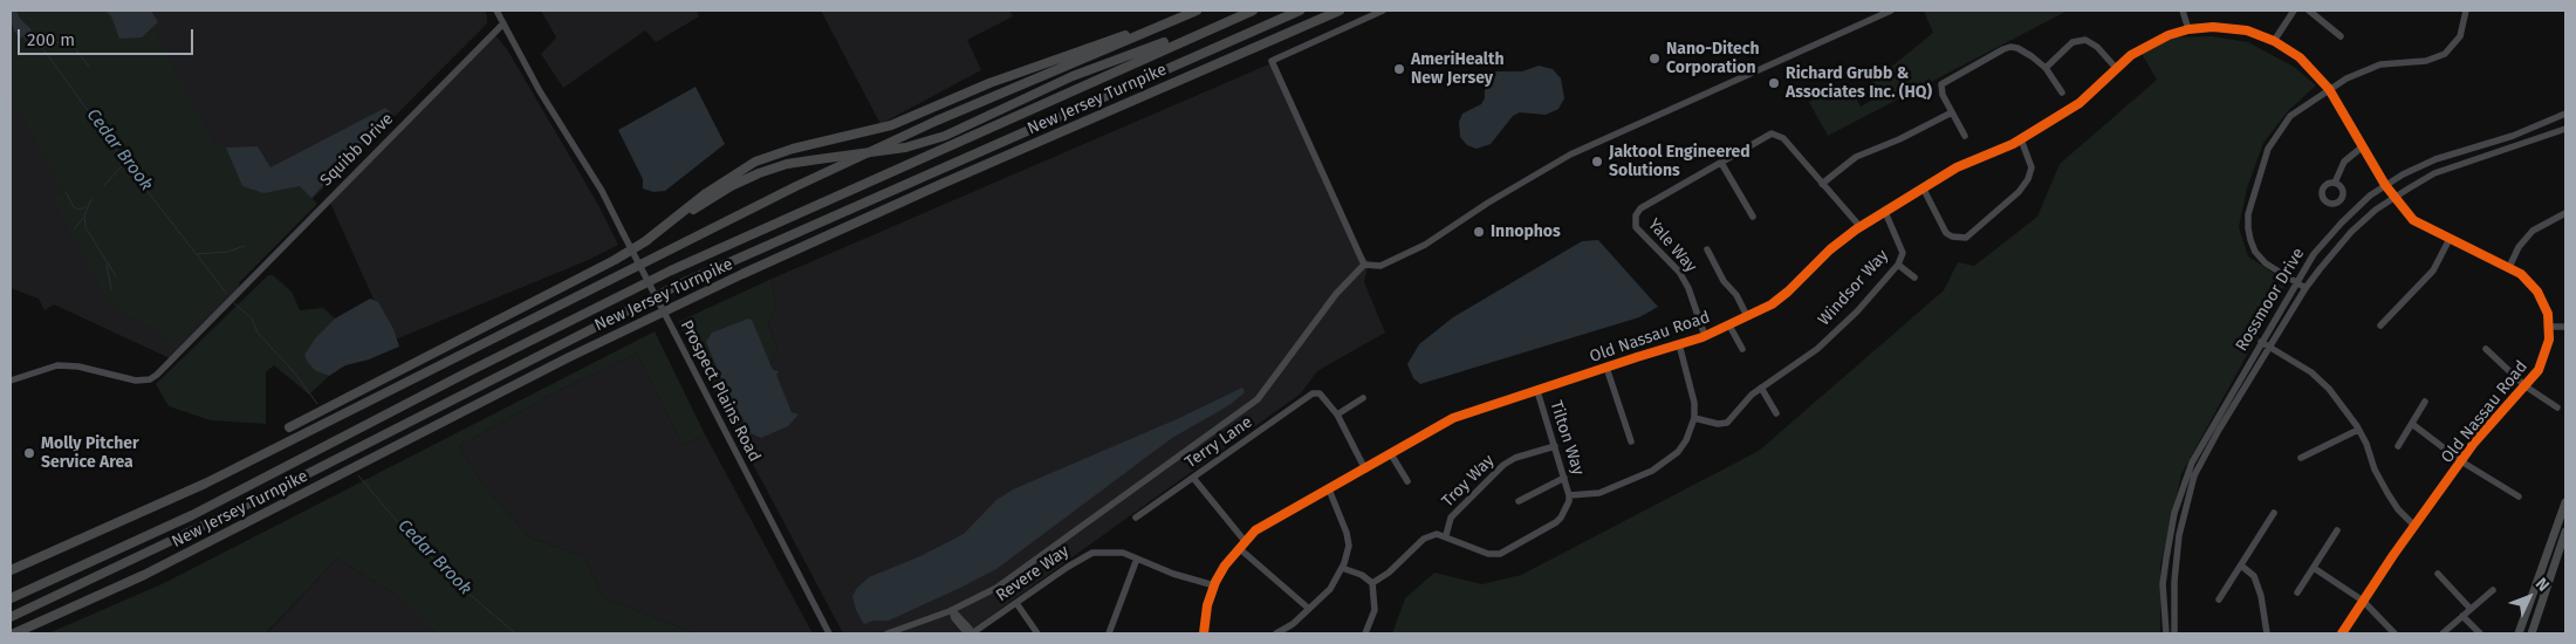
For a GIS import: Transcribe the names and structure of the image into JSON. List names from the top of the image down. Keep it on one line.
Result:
{"streets":{"highway":["New Jersey Turnpike"],"street":["Squibb Drive","Yale Way","Windsor Way","Rossmoor Drive","Old Nassau Road","Prospect Plains Road","Tilton Way","Terry Lane","Troy Way","Revere Way"]},"crossings":[["Squibb Drive","Prospect Plains Road"],["Yale Way","Old Nassau Road"],["Windsor Way","Old Nassau Road"],["Rossmoor Drive","Old Nassau Road"],["Old Nassau Road","Tilton Way"],["Old Nassau Road","Revere Way"],["Tilton Way","Troy Way"]],"water":["Cedar Brook"],"places":["Nano-Ditech Corporation","AmeriHealth New Jersey","Richard Grubb & Associates Inc. (HQ)","Jaktool Engineered Solutions","Innophos","Molly Pitcher Service Area"],"scale_bar":"200 m","north":"top right"}
